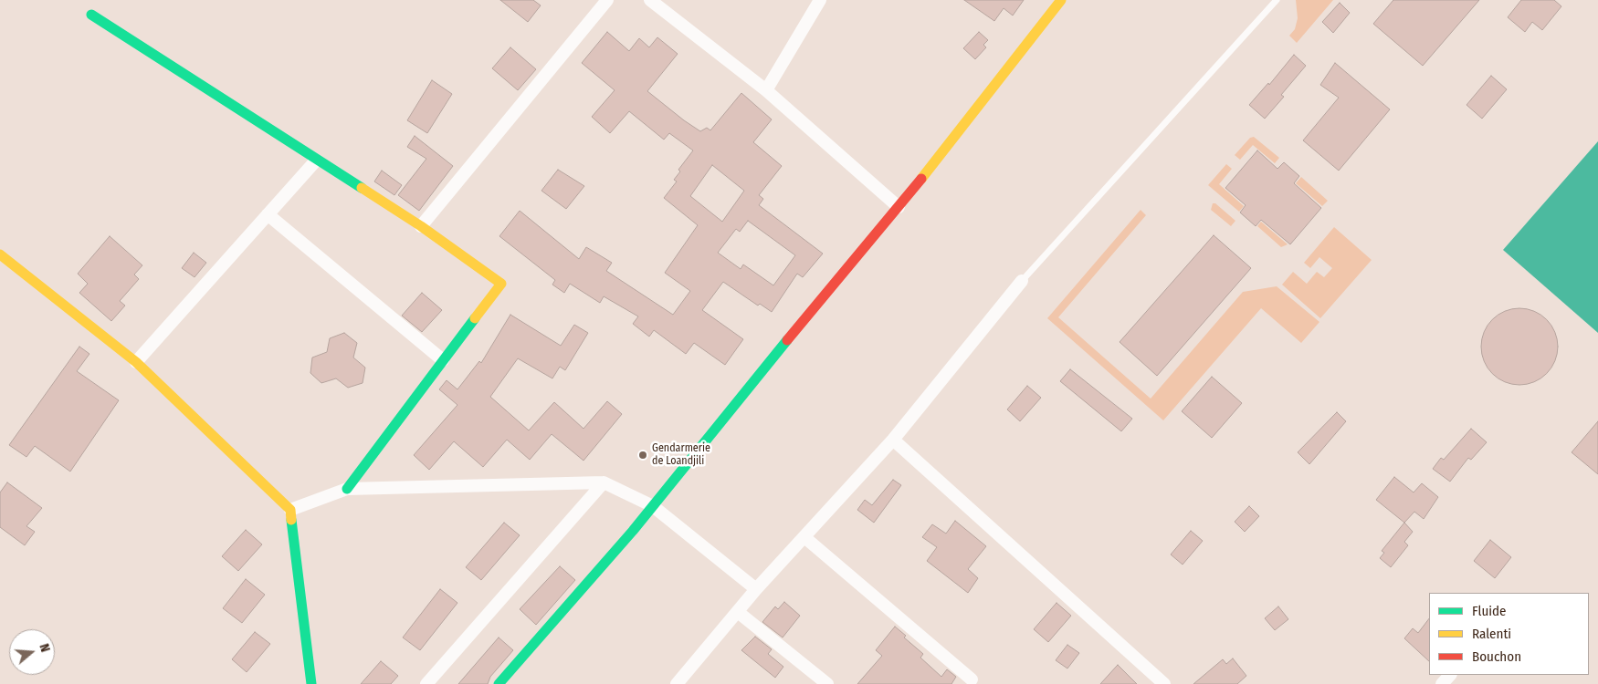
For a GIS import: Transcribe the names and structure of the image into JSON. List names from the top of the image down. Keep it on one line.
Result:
{"places":["Gendarmerie de Loandjili"],"legend":["Fluide","Ralenti","Bouchon"],"north":"right"}
